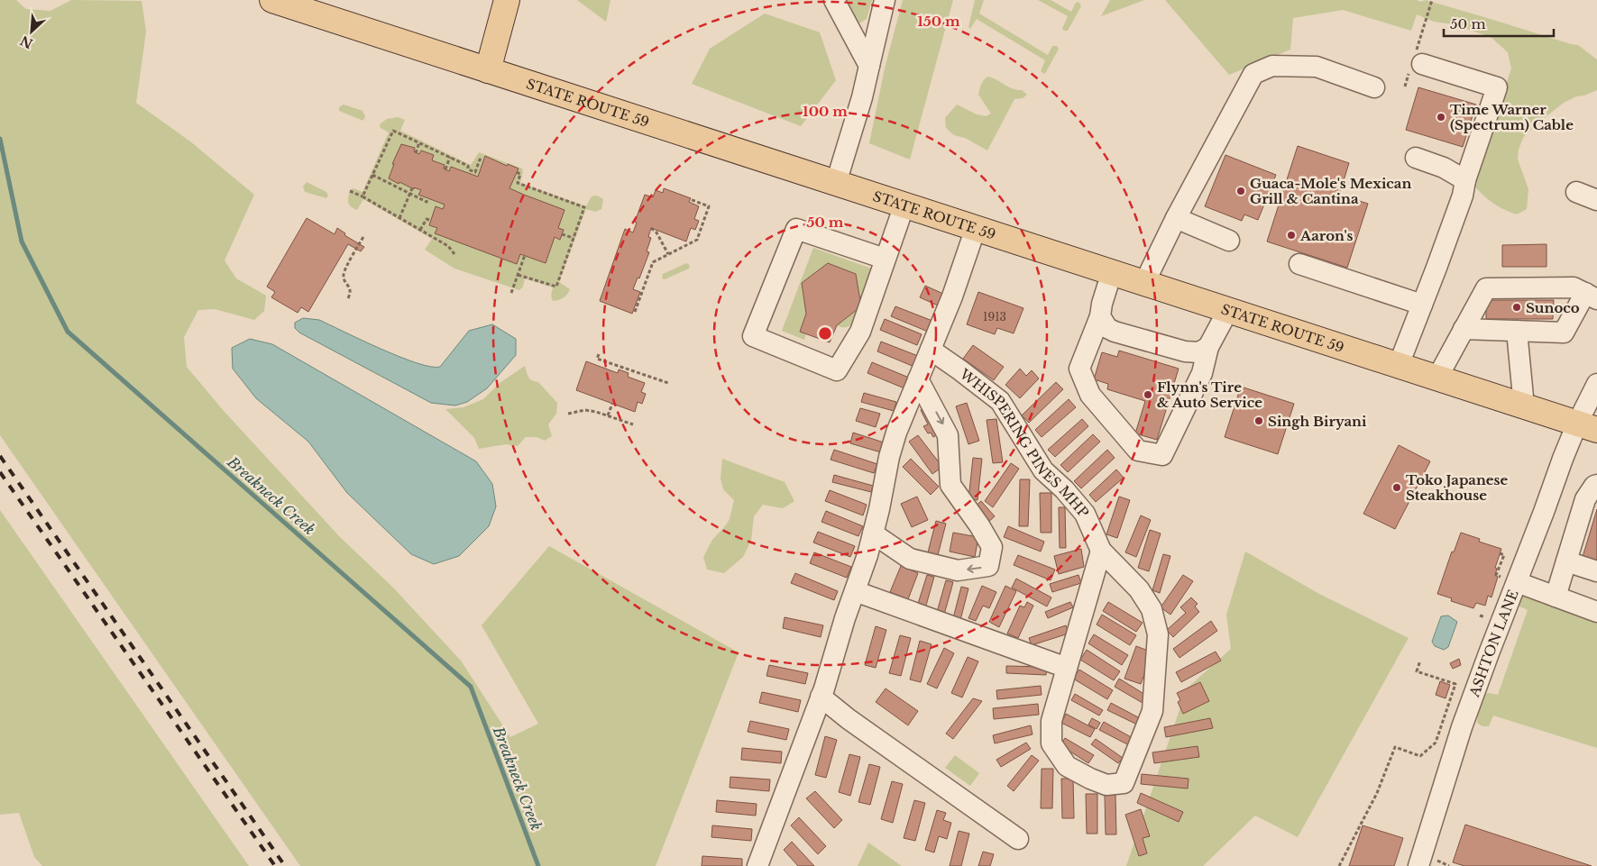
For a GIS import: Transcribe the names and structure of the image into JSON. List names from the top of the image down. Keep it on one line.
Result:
{"streets":{"main road":["STATE ROUTE 59"],"street":["WHISPERING PINES MHP","ASHTON LANE"]},"crossings":[["STATE ROUTE 59","ASHTON LANE"]],"water":["Breakneck Creek"],"places":["Time Warner (Spectrum) Cable","Guaca-Mole's Mexican Grill & Cantina","Aaron's","Sunoco","Flynn's Tire & Auto Service","Singh Biryani","Toko Japanese Steakhouse"],"house_numbers":["1913"],"scale_bar":"50 m","north":"bottom left","rings":["150 m","100 m","50 m"]}
